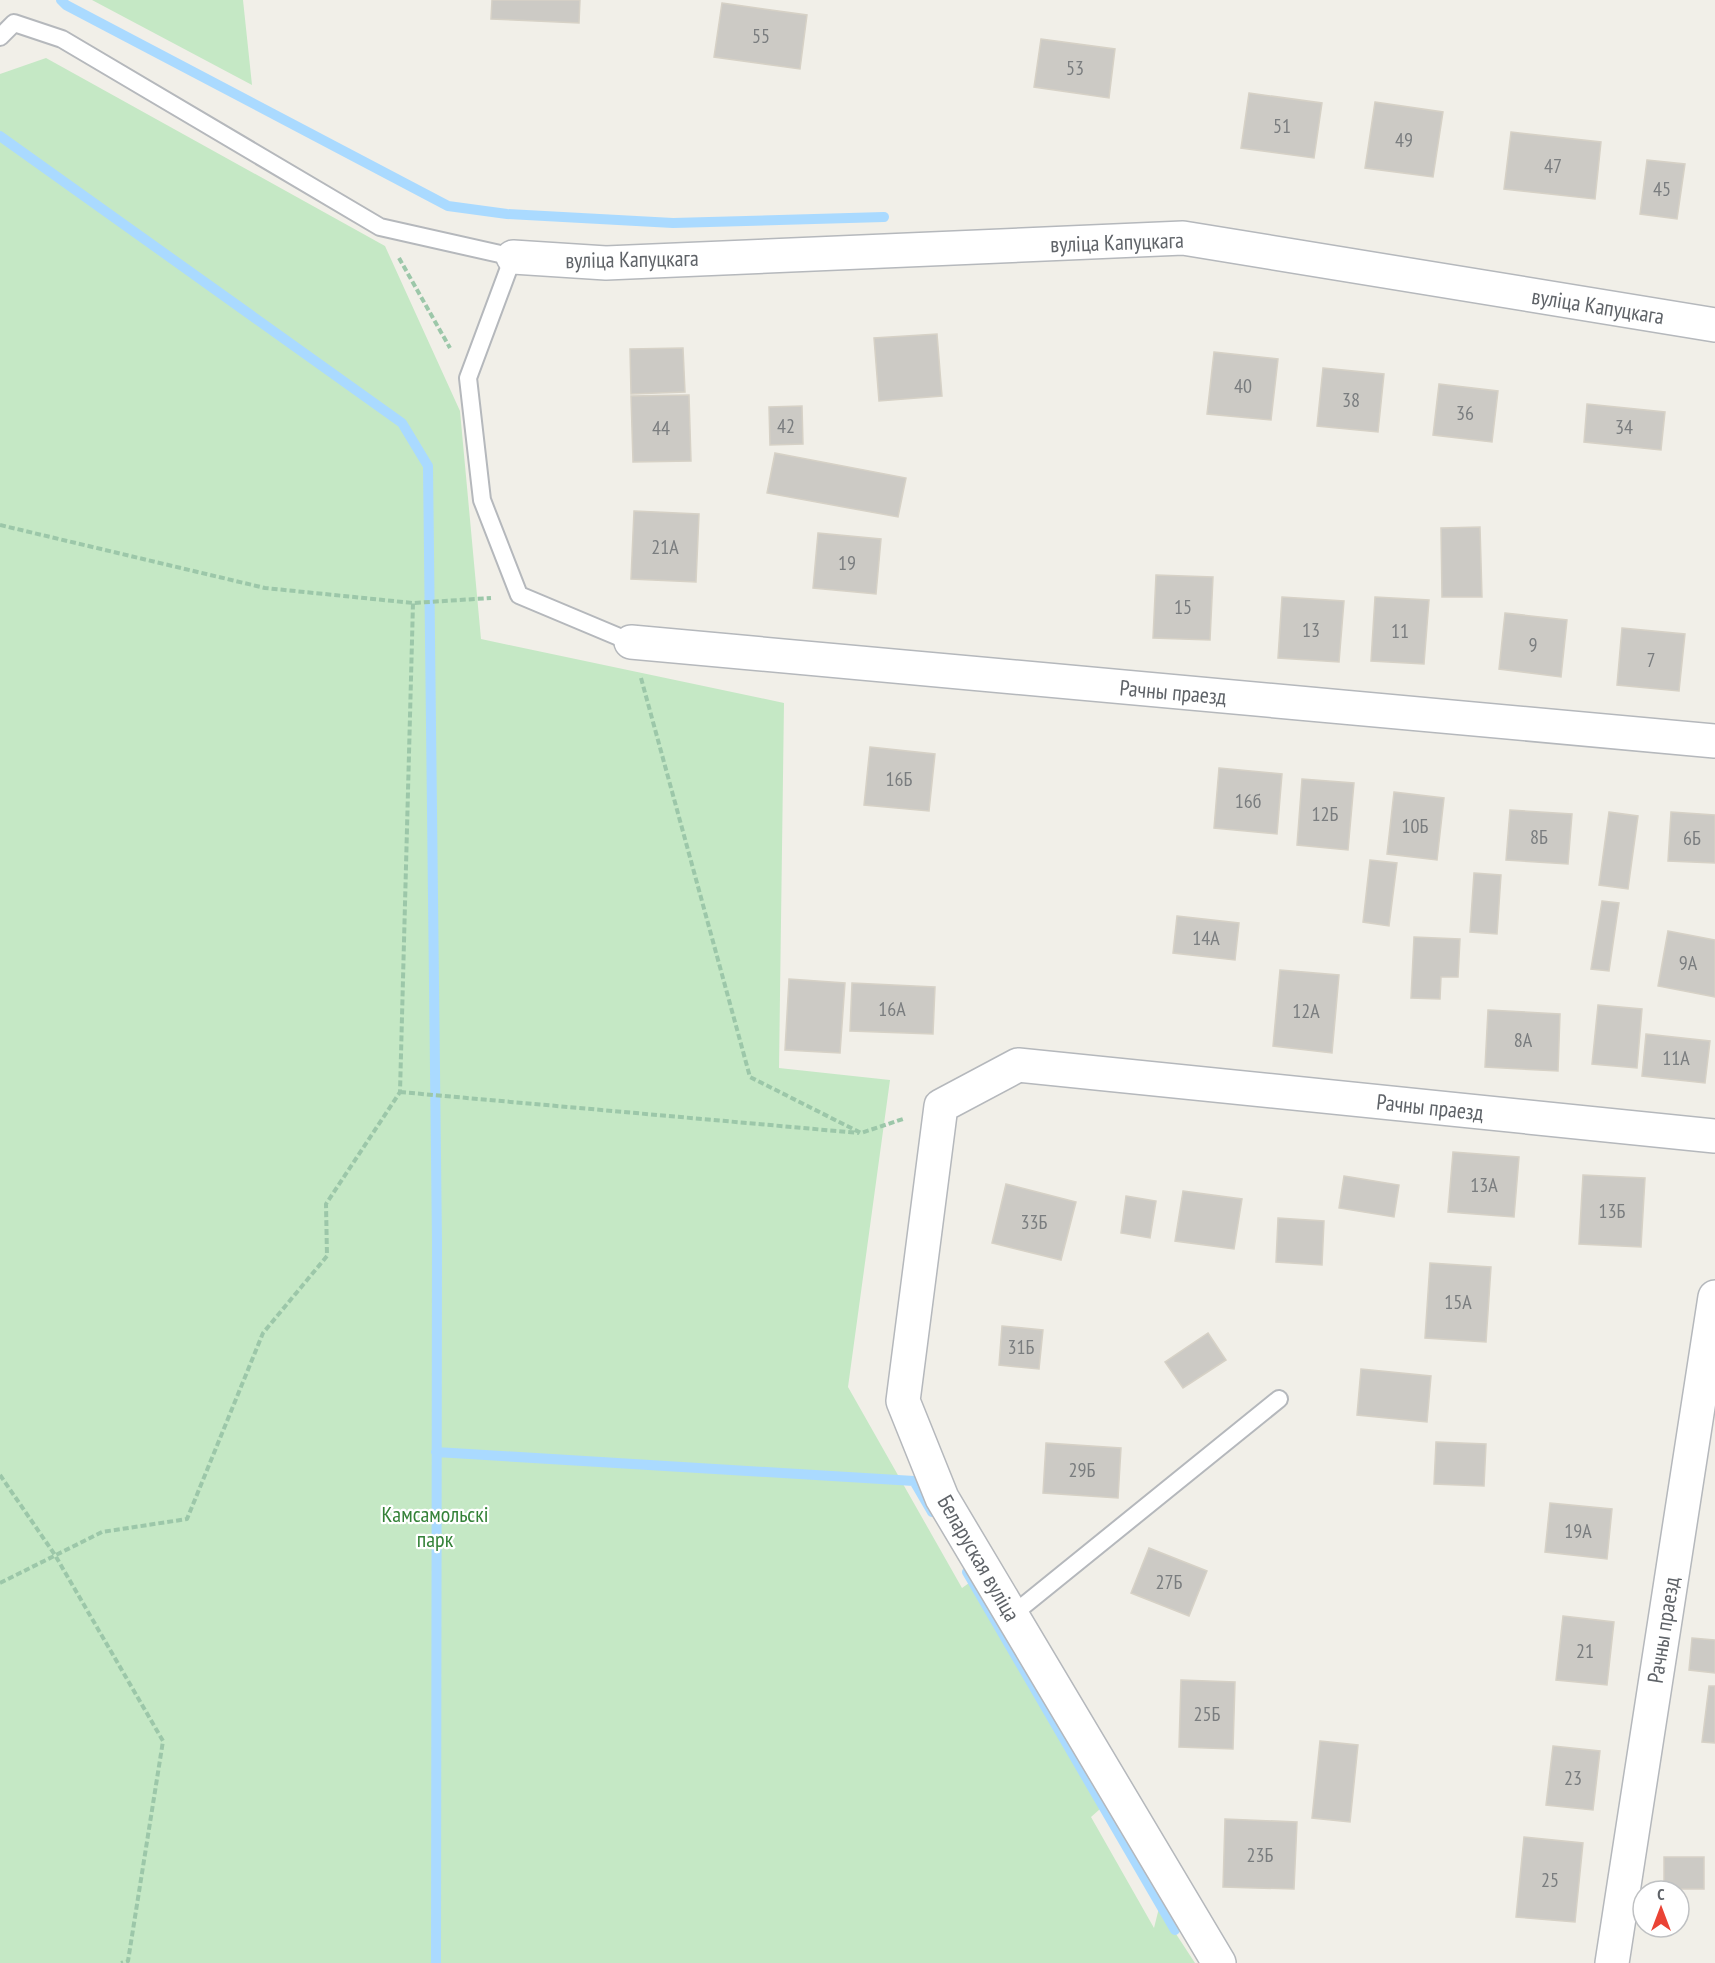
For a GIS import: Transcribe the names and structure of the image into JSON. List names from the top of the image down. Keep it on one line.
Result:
{"streets":{"street":["вуліца Капуцкага","Рачны праезд","Беларуская вуліца"]},"crossings":[["Рачны праезд","Беларуская вуліца"]],"parks":["Камсамольскі парк"],"house_numbers":["55","53","51","49","47","45","40","38","36","42","34","44","21А","19","15","13","11","9","7","16Б","16б","12Б","10Б","8Б","6Б","14А","9А","16А","12А","8А","11А","13А","13Б","33Б","15А","31Б","29Б","19А","27Б","21","25Б","23","23Б","25"],"north":"top"}
